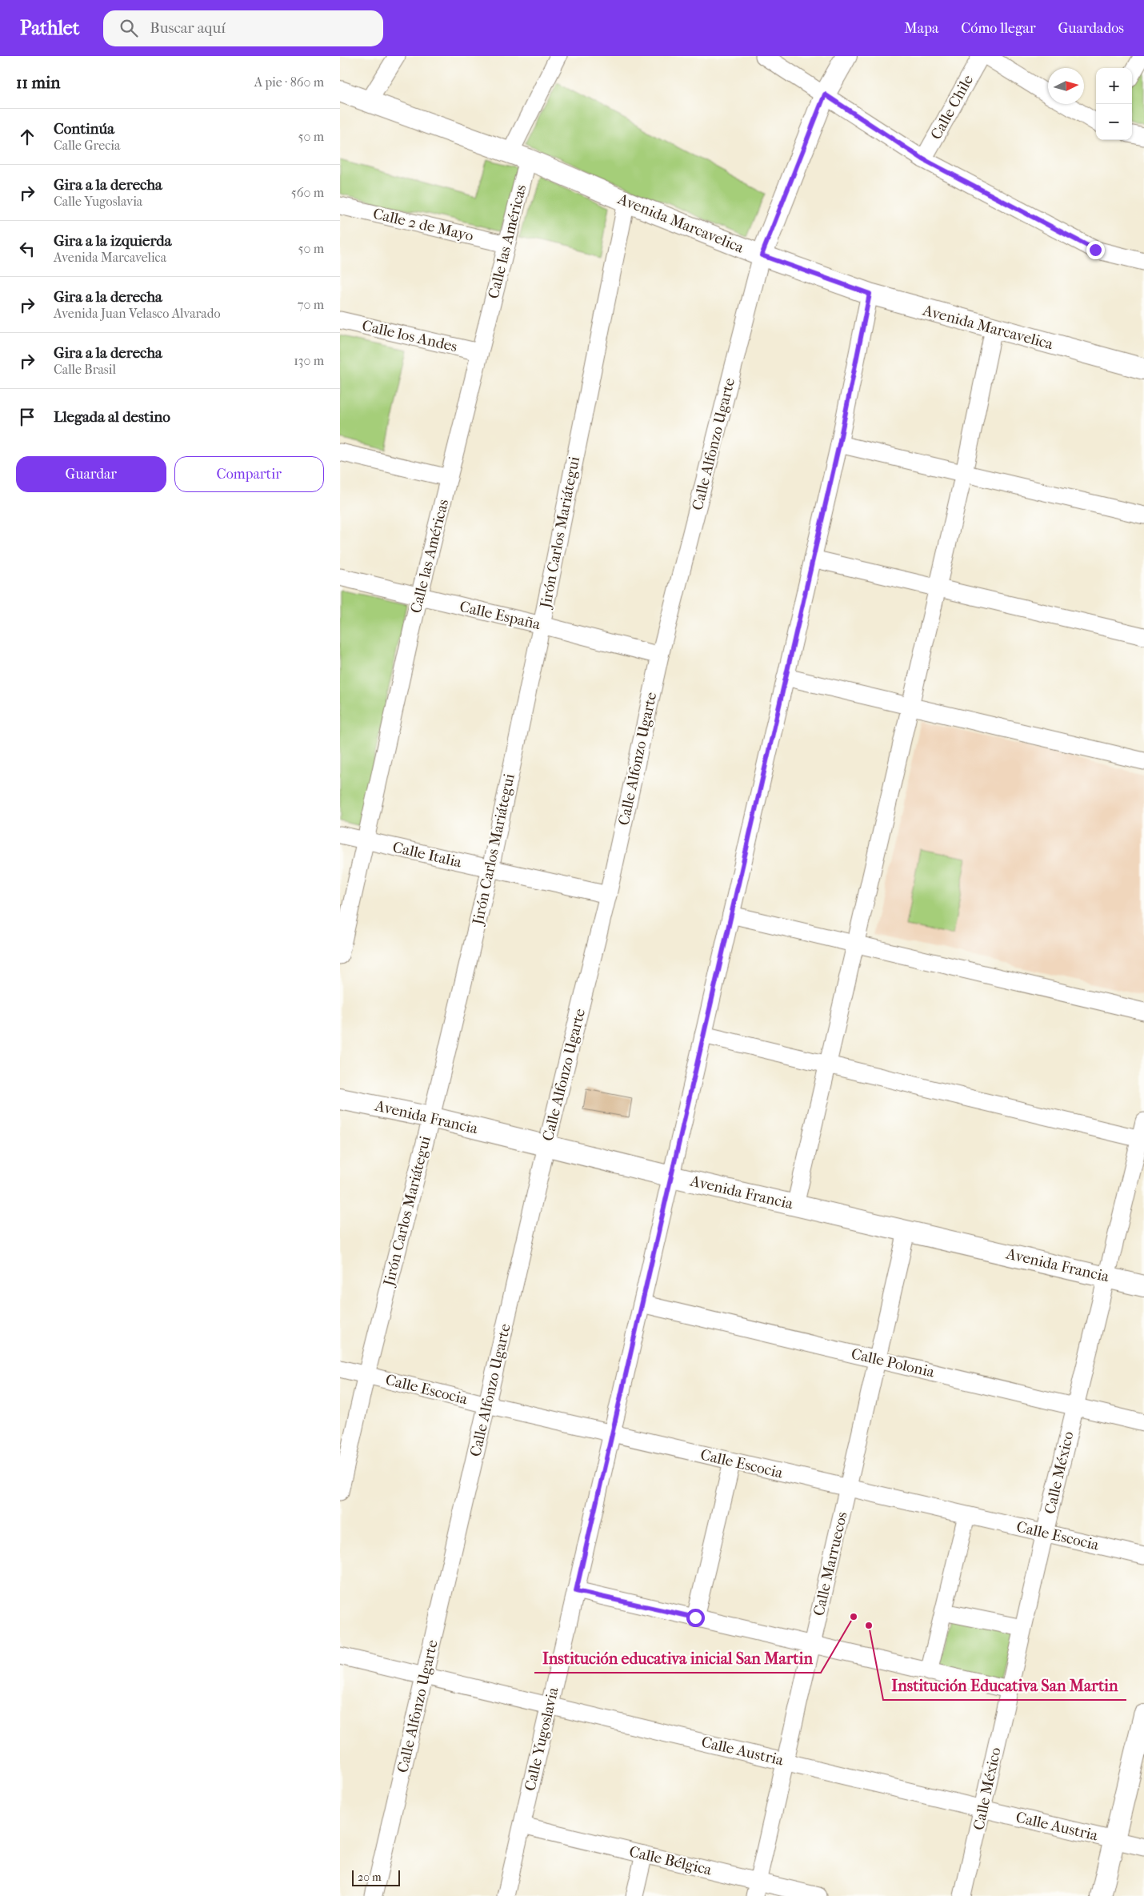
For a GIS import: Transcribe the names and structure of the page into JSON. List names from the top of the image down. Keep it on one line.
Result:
{"streets":{"street":["Calle Chile","Avenida Marcavelica","Calle 2 de Mayo","Calle las Américas","Calle los Andes","Calle Alfonzo Ugarte","Jirón Carlos Mariátegui","Calle España","Calle Italia","Avenida Francia","Calle Polonia","Calle Escocia","Calle México","Calle Marruecos","Calle Yugoslavia","Calle Austria","Calle Bélgica"]},"crossings":[["Avenida Marcavelica","Calle las Américas"],["Avenida Marcavelica","Calle Alfonzo Ugarte"],["Avenida Marcavelica","Jirón Carlos Mariátegui"],["Avenida Marcavelica","Calle Yugoslavia"],["Calle 2 de Mayo","Calle las Américas"],["Calle las Américas","Calle los Andes"],["Calle las Américas","Calle España"],["Calle las Américas","Calle Italia"],["Calle Alfonzo Ugarte","Calle España"],["Calle Alfonzo Ugarte","Calle Italia"],["Calle Alfonzo Ugarte","Avenida Francia"],["Calle Alfonzo Ugarte","Calle Escocia"],["Calle Alfonzo Ugarte","Calle Austria"],["Jirón Carlos Mariátegui","Calle España"],["Jirón Carlos Mariátegui","Calle Italia"],["Jirón Carlos Mariátegui","Avenida Francia"],["Jirón Carlos Mariátegui","Calle Escocia"],["Avenida Francia","Calle México"],["Avenida Francia","Calle Marruecos"],["Avenida Francia","Calle Yugoslavia"],["Calle Polonia","Calle México"],["Calle Polonia","Calle Marruecos"],["Calle Polonia","Calle Yugoslavia"],["Calle Escocia","Calle México"],["Calle Escocia","Calle Marruecos"],["Calle Escocia","Calle Yugoslavia"],["Calle México","Calle Austria"],["Calle Marruecos","Calle Austria"],["Calle Marruecos","Calle Bélgica"],["Calle Yugoslavia","Calle Austria"],["Calle Yugoslavia","Calle Bélgica"]],"places":["Institución educativa inicial San Martin","Institución Educativa San Martin"],"scale_bar":"20 m","north":"right","page":{"header":"Pathlet","search":"Buscar aquí","nav":["Mapa","Cómo llegar","Guardados"],"heading":["11 min","A pie · 860 m"],"map_buttons":["+","−"],"list":[["Continúa","Calle Grecia","50 m"],["Gira a la derecha","Calle Yugoslavia","560 m"],["Gira a la izquierda","Avenida Marcavelica","50 m"],["Gira a la derecha","Avenida Juan Velasco Alvarado","70 m"],["Gira a la derecha","Calle Brasil","130 m"],"Llegada al destino"],"buttons":["Guardar","Compartir"],"scale":"20 m"}}
